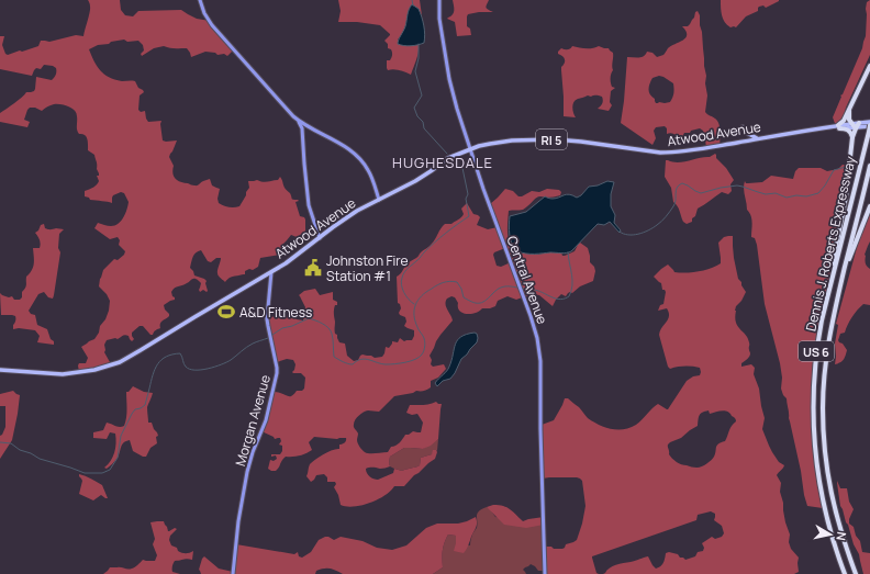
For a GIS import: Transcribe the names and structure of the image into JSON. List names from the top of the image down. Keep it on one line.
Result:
{"streets":{"highway":["Dennis J. Roberts Expressway","US 6"],"main road":["Atwood Avenue","RI 5"],"street":["Central Avenue","Morgan Avenue"]},"crossings":[["Atwood Avenue","Dennis J. Roberts Expressway"],["Atwood Avenue","Central Avenue"],["Atwood Avenue","Morgan Avenue"]],"districts":["HUGHESDALE"],"places":{"public building":["Johnston Fire Station #1"],"sports":["A&D Fitness"]},"north":"right"}
